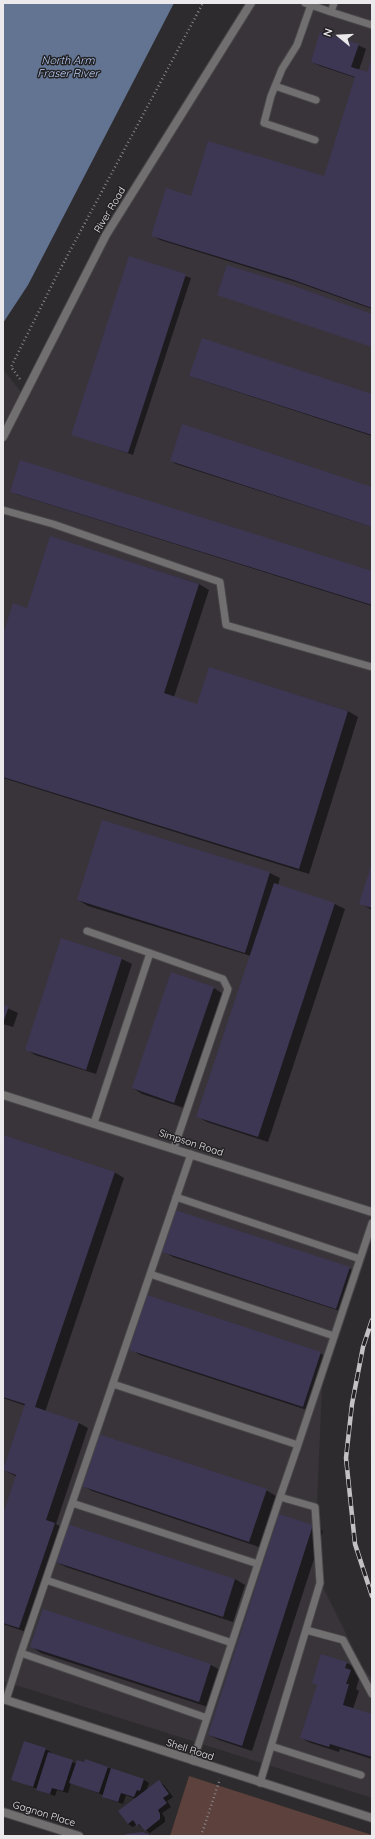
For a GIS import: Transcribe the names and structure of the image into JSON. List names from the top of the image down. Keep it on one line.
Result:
{"streets":{"street":["River Road","Simpson Road","Shell Road","Gagnon Place"]},"water":["North Arm Fraser River"],"north":"left"}
